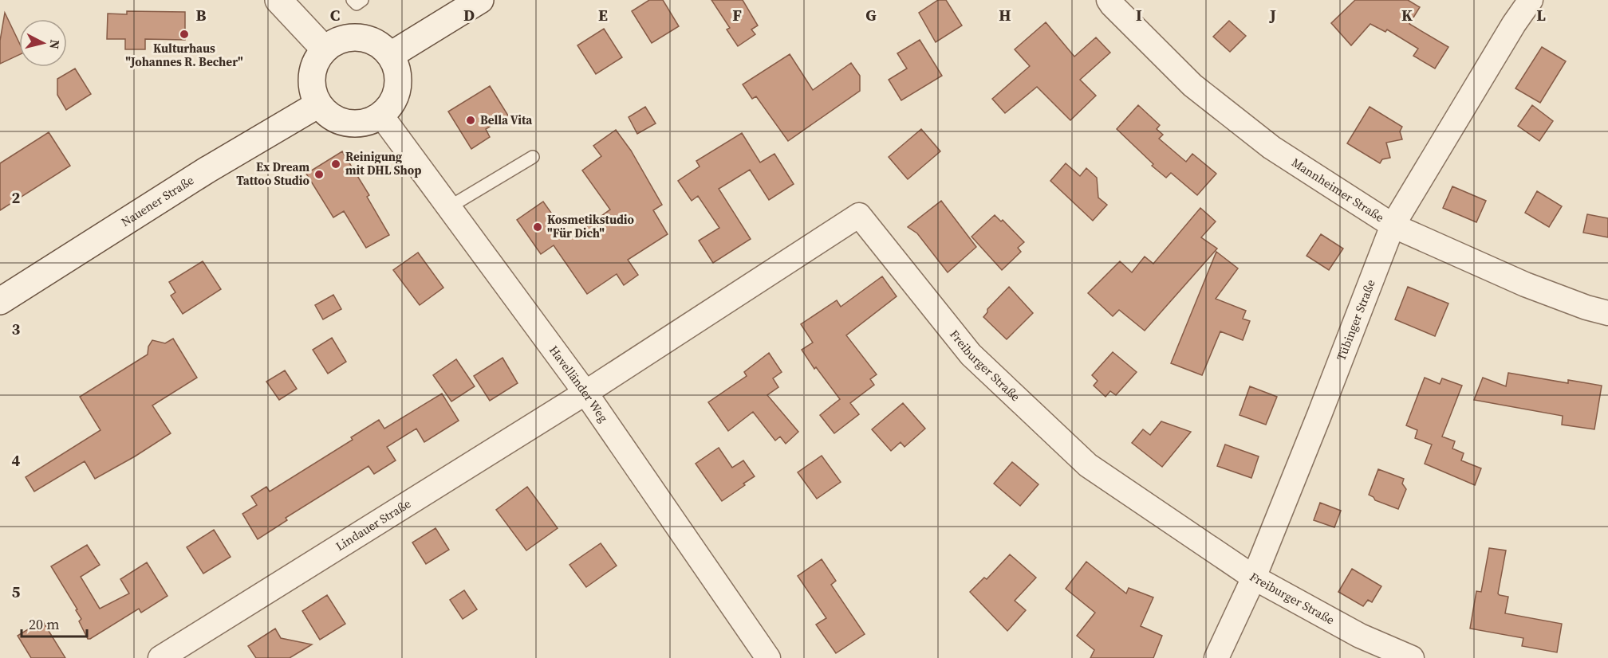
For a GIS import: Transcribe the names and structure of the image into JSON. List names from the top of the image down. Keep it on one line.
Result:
{"streets":{"main road":["Nauener Straße"],"street":["Mannheimer Straße","Tübinger Straße","Freiburger Straße","Havelländer Weg","Lindauer Straße"]},"crossings":[["Mannheimer Straße","Tübinger Straße"],["Nauener Straße","Havelländer Weg"],["Tübinger Straße","Freiburger Straße"],["Freiburger Straße","Havelländer Weg"],["Freiburger Straße","Lindauer Straße"],["Havelländer Weg","Lindauer Straße"]],"places":["Kulturhaus \"Johannes R. Becher\"","Bella Vita","Reinigung mit DHL Shop","Ex Dream Tattoo Studio","Kosmetikstudio \"Für Dich\""],"scale_bar":"20 m","north":"right","grid":{"columns":["B","C","D","E","F","G","H","I","J","K","L"],"rows":["2","3","4","5"]}}
